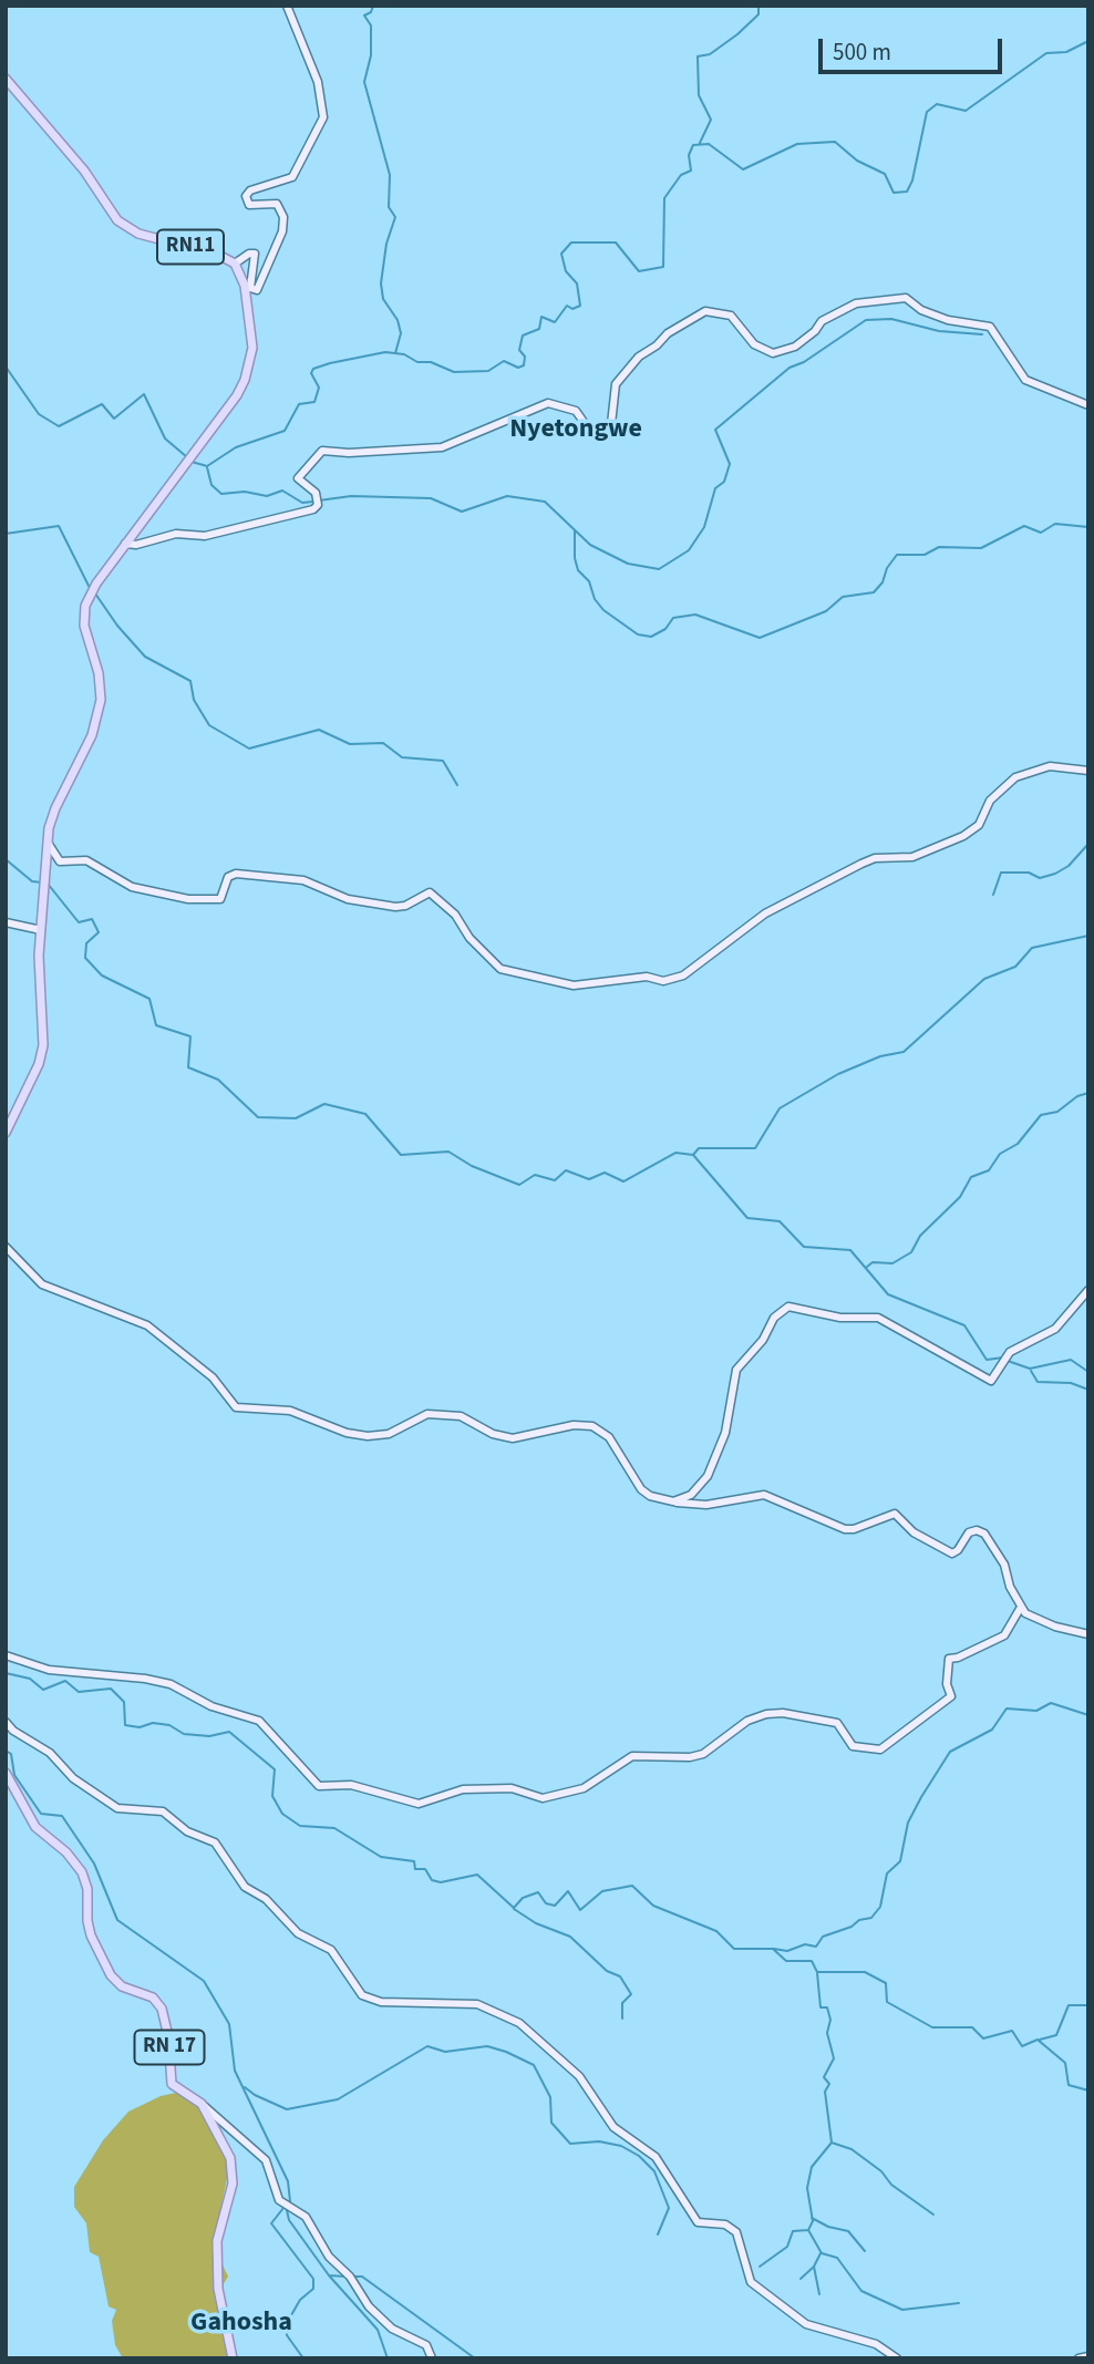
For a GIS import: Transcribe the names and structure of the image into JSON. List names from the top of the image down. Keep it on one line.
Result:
{"streets":{"main road":["RN11","RN 17"]},"districts":["Nyetongwe","Gahosha"],"scale_bar":"500 m"}
